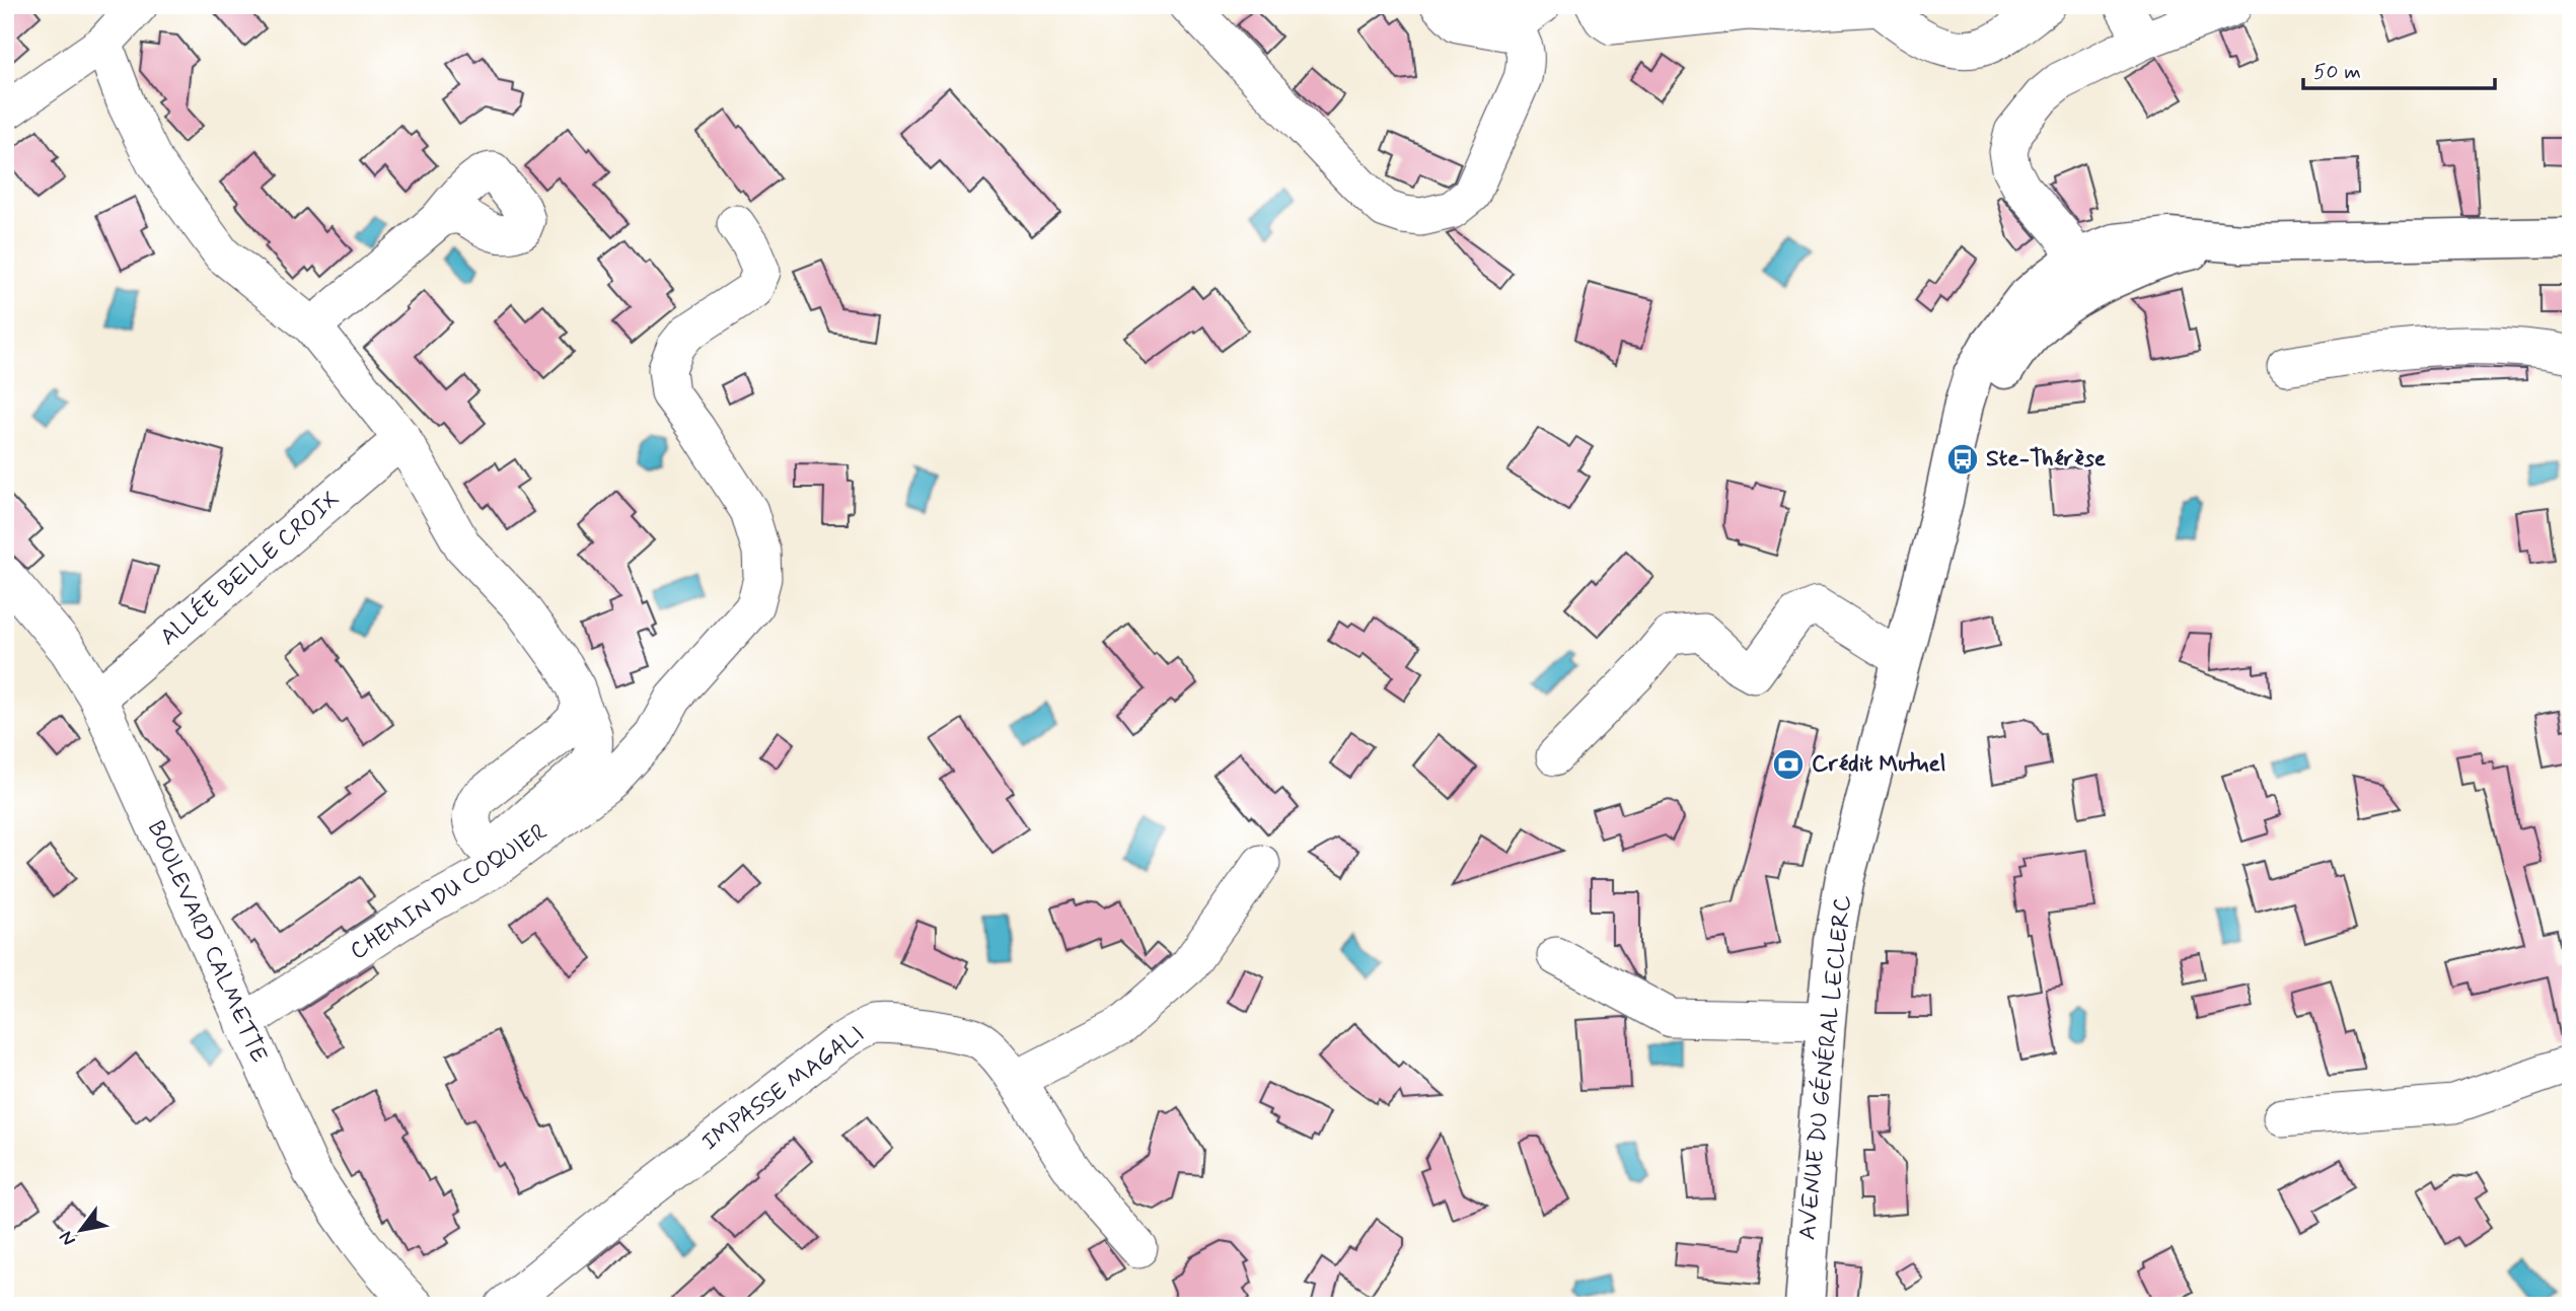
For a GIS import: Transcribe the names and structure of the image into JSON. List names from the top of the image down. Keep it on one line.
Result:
{"streets":{"main road":["AVENUE DU GÉNÉRAL LECLERC"],"street":["ALLÉE BELLE CROIX","CHEMIN DU COQUIER","BOULEVARD CALMETTE","IMPASSE MAGALI"]},"crossings":[["ALLÉE BELLE CROIX","BOULEVARD CALMETTE"],["CHEMIN DU COQUIER","BOULEVARD CALMETTE"]],"places":{"bus stop":["Ste-Thérèse"],"bank":["Crédit Mutuel"]},"scale_bar":"50 m","north":"bottom left"}
